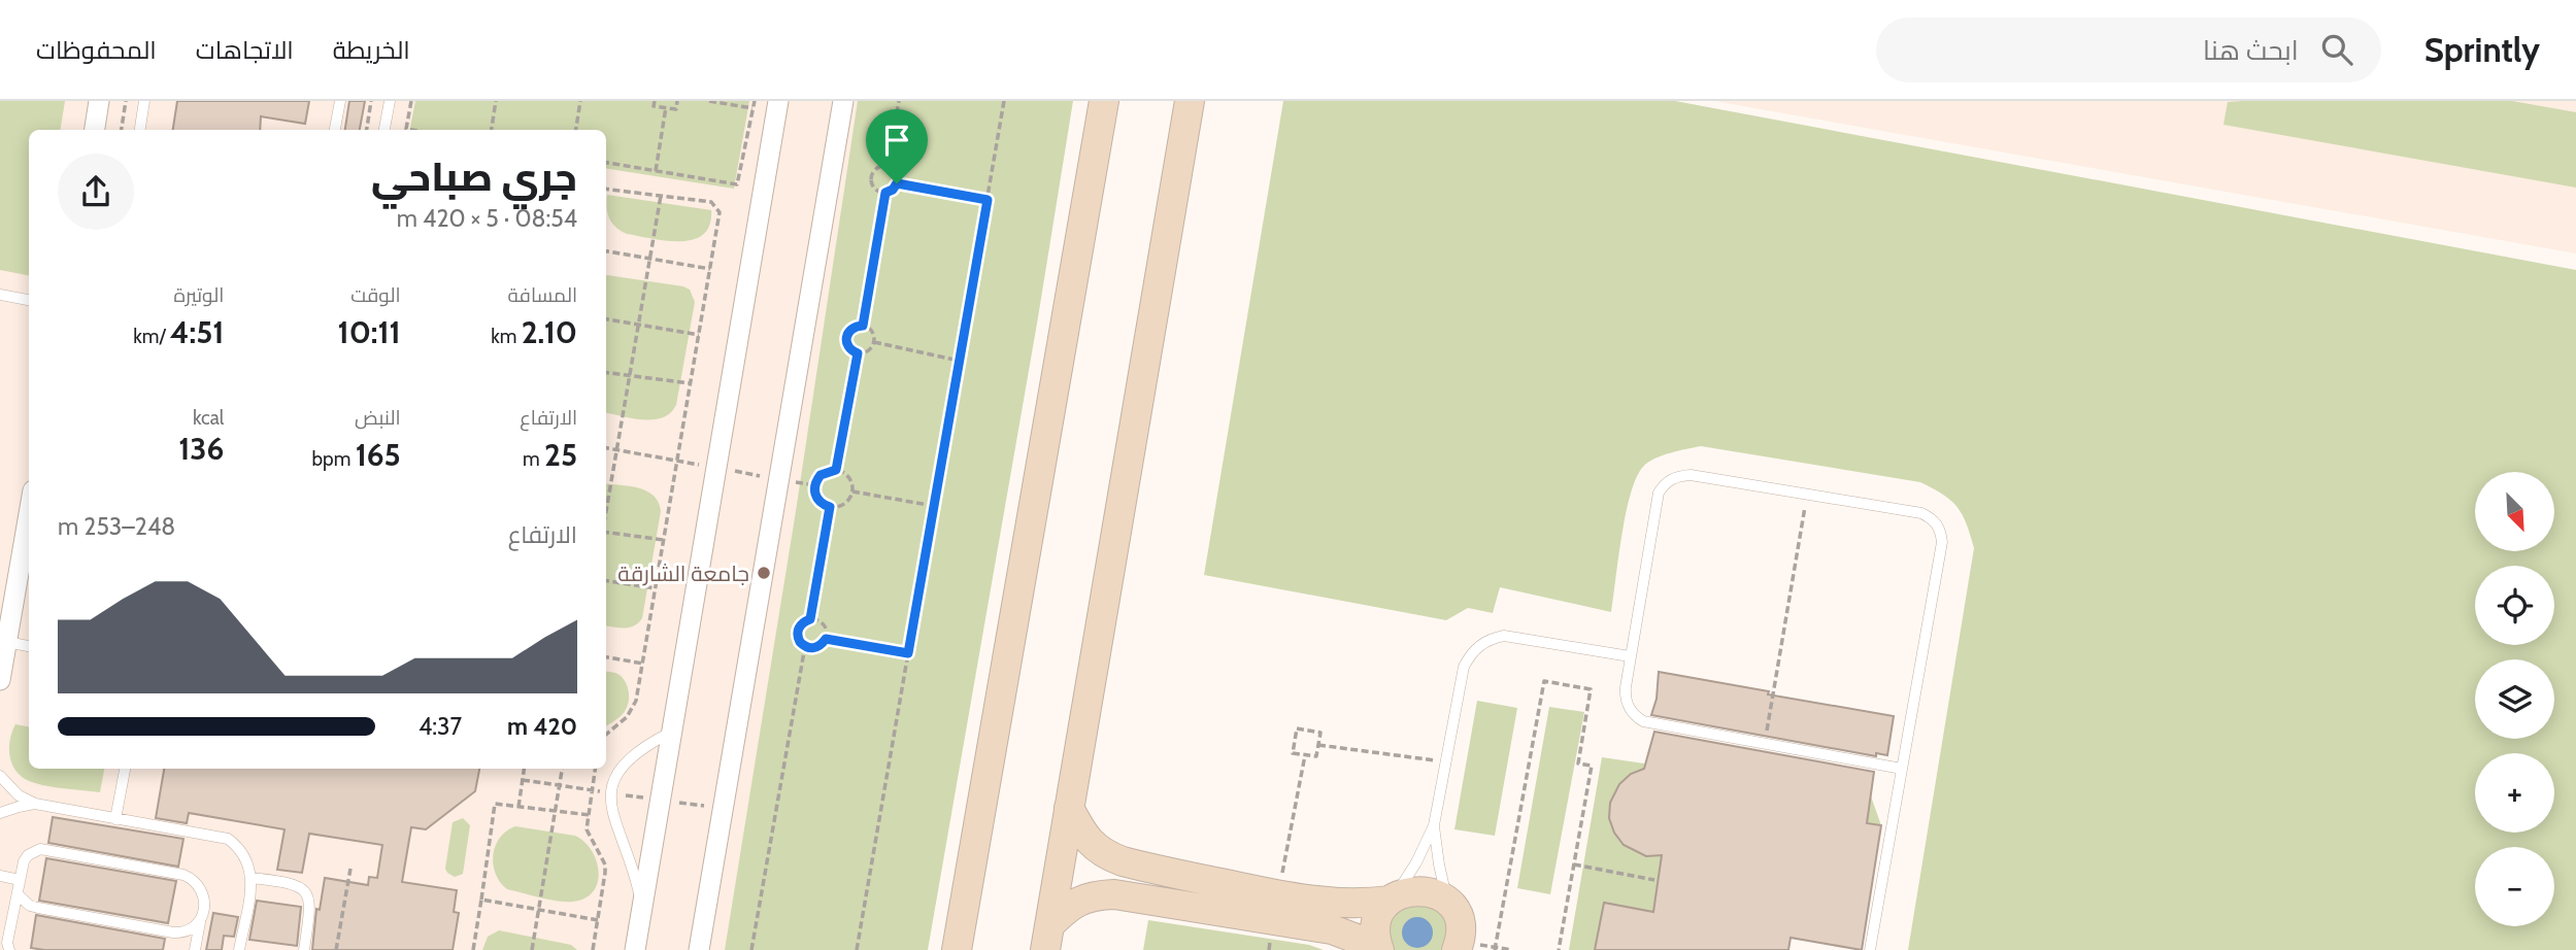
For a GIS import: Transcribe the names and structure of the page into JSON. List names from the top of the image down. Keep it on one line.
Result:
{"places":["جامعة الشارقة"],"north":"bottom right","page":{"header":"Sprintly","search":"ابحث هنا","nav":["الخريطة","الاتجاهات","المحفوظات"],"heading":["جري صباحي","08:54 · 5 × 420 m"],"stats":[["المسافة","2.10 km"],["الوقت","10:11"],["الوتيرة","4:51 /km"],["الارتفاع","25 m"],["النبض","165 bpm"],["kcal","136"]],"map_buttons":["+","−"],"chart":["الارتفاع","248–253 m"],"list":[{"name":"420 m","note":"4:37"}]}}
